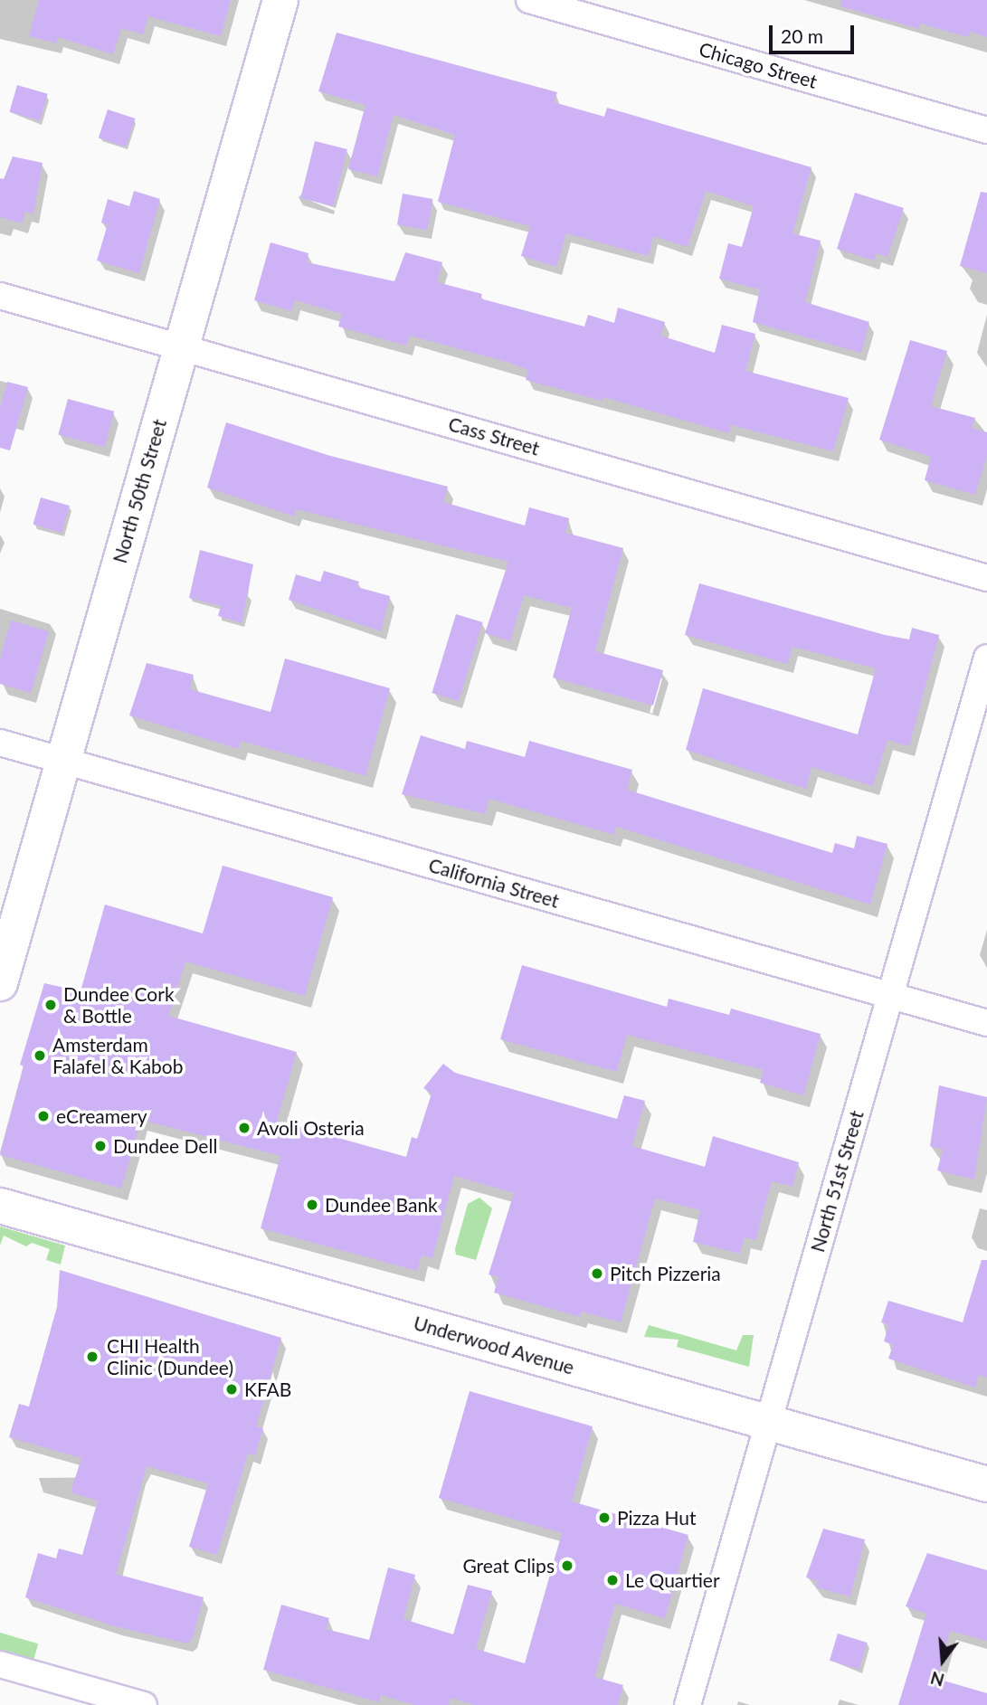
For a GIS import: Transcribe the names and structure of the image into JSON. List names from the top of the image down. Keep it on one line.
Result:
{"streets":{"street":["Chicago Street","Cass Street","North 50th Street","California Street","North 51st Street","Underwood Avenue"]},"crossings":[["Cass Street","North 50th Street"],["North 50th Street","California Street"],["California Street","North 51st Street"],["North 51st Street","Underwood Avenue"]],"places":["Dundee Cork & Bottle","Amsterdam Falafel & Kabob","eCreamery","Avoli Osteria","Dundee Dell","Dundee Bank","Pitch Pizzeria","CHI Health Clinic (Dundee)","KFAB","Pizza Hut","Great Clips","Le Quartier"],"scale_bar":"20 m","north":"bottom"}
